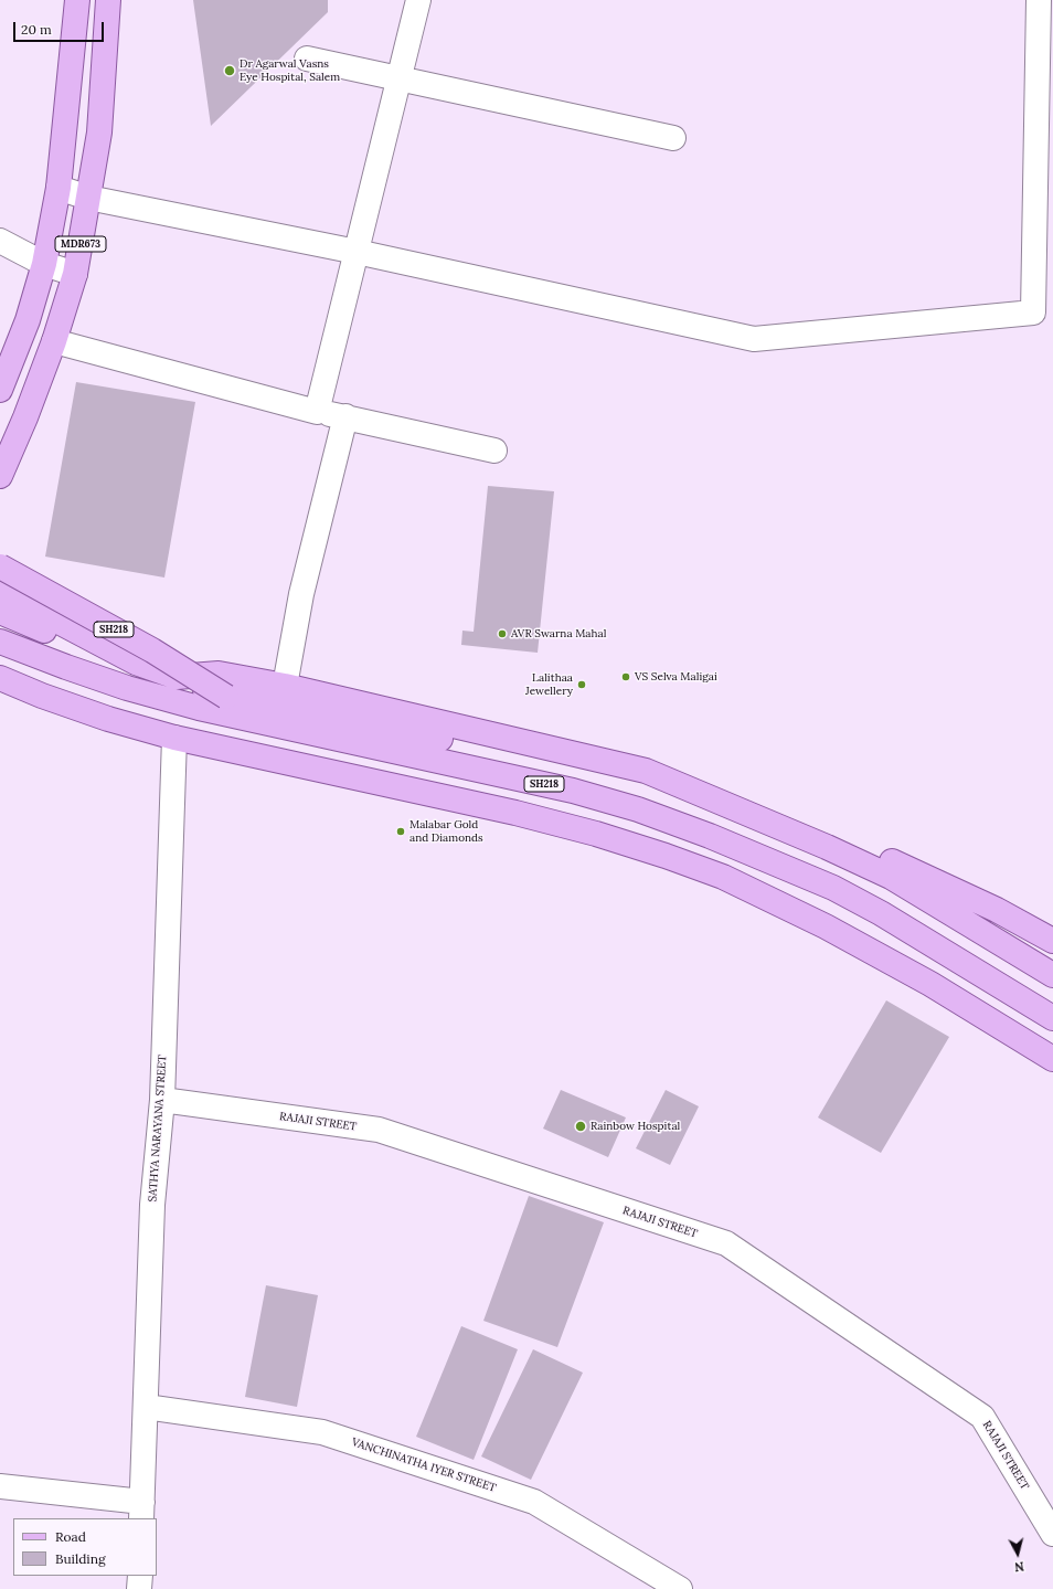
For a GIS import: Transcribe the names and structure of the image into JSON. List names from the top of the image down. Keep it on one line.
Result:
{"streets":{"main road":["MDR673","SH218"],"street":["RAJAJI STREET","SATHYA NARAYANA STREET","VANCHINATHA IYER STREET"]},"crossings":[["RAJAJI STREET","SATHYA NARAYANA STREET"],["SATHYA NARAYANA STREET","VANCHINATHA IYER STREET"]],"places":["Dr Agarwal Vasns Eye Hospital, Salem","AVR Swarna Mahal","VS Selva Maligai","Lalithaa Jewellery","Malabar Gold and Diamonds","Rainbow Hospital"],"legend":["Road","Building"],"scale_bar":"20 m","north":"bottom"}
